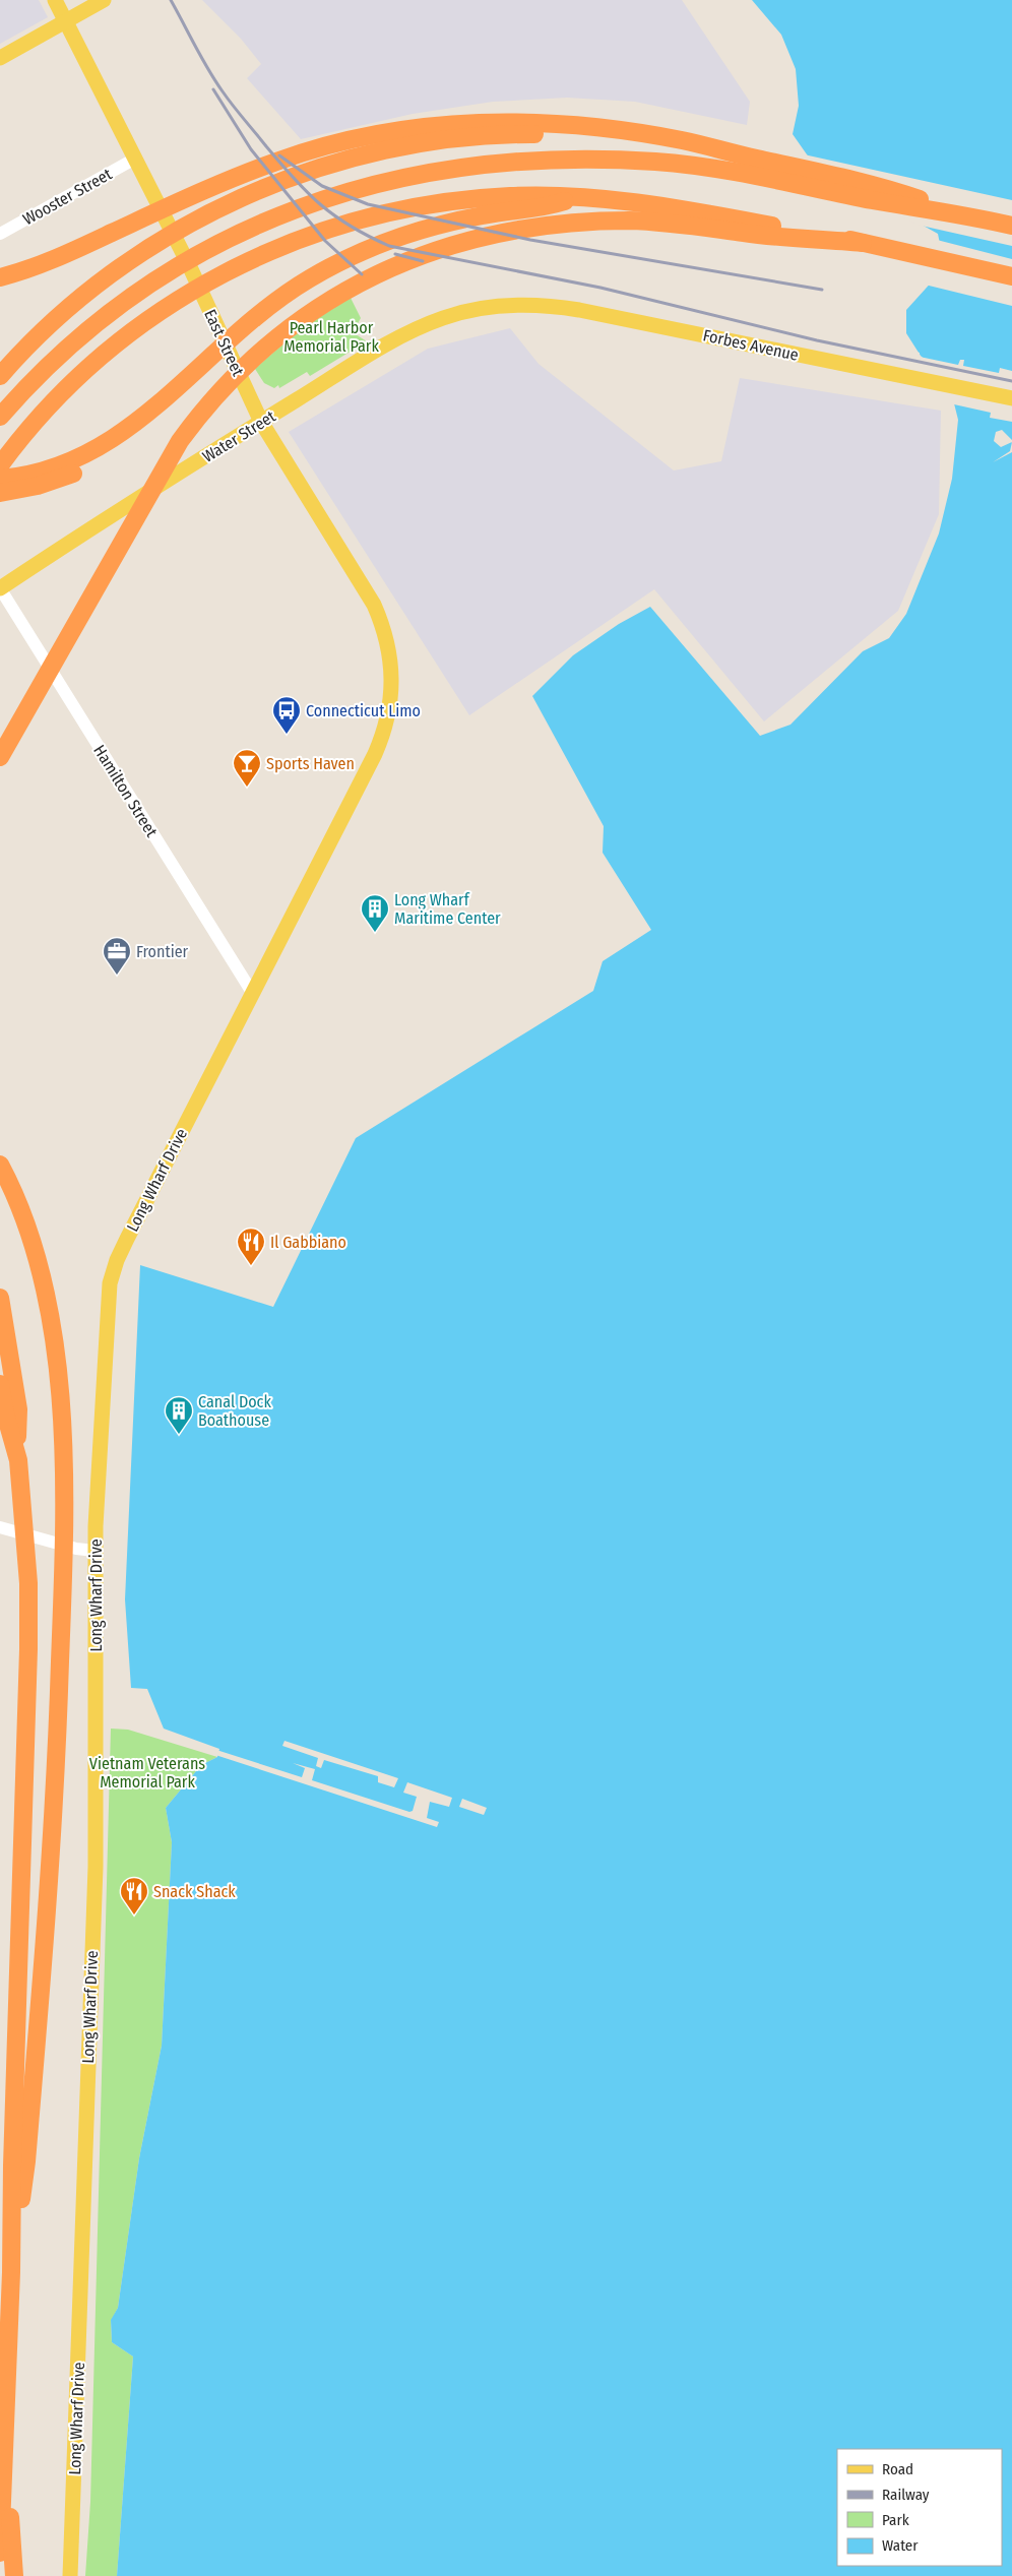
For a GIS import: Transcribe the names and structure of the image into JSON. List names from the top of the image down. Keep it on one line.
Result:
{"streets":{"main road":["East Street","Forbes Avenue","Water Street","Long Wharf Drive"],"street":["Wooster Street","Hamilton Street"]},"crossings":[["Wooster Street","East Street"],["East Street","Water Street"],["East Street","Long Wharf Drive"],["Forbes Avenue","Water Street"],["Water Street","Hamilton Street"],["Hamilton Street","Long Wharf Drive"]],"parks":["Pearl Harbor Memorial Park","Vietnam Veterans Memorial Park"],"places":{"bus stop":["Connecticut Limo"],"bar":["Sports Haven"],"building":["Long Wharf Maritime Center","Canal Dock Boathouse"],"office":["Frontier"],"restaurant":["Il Gabbiano","Snack Shack"]},"legend":["Road","Railway","Park","Water"]}
